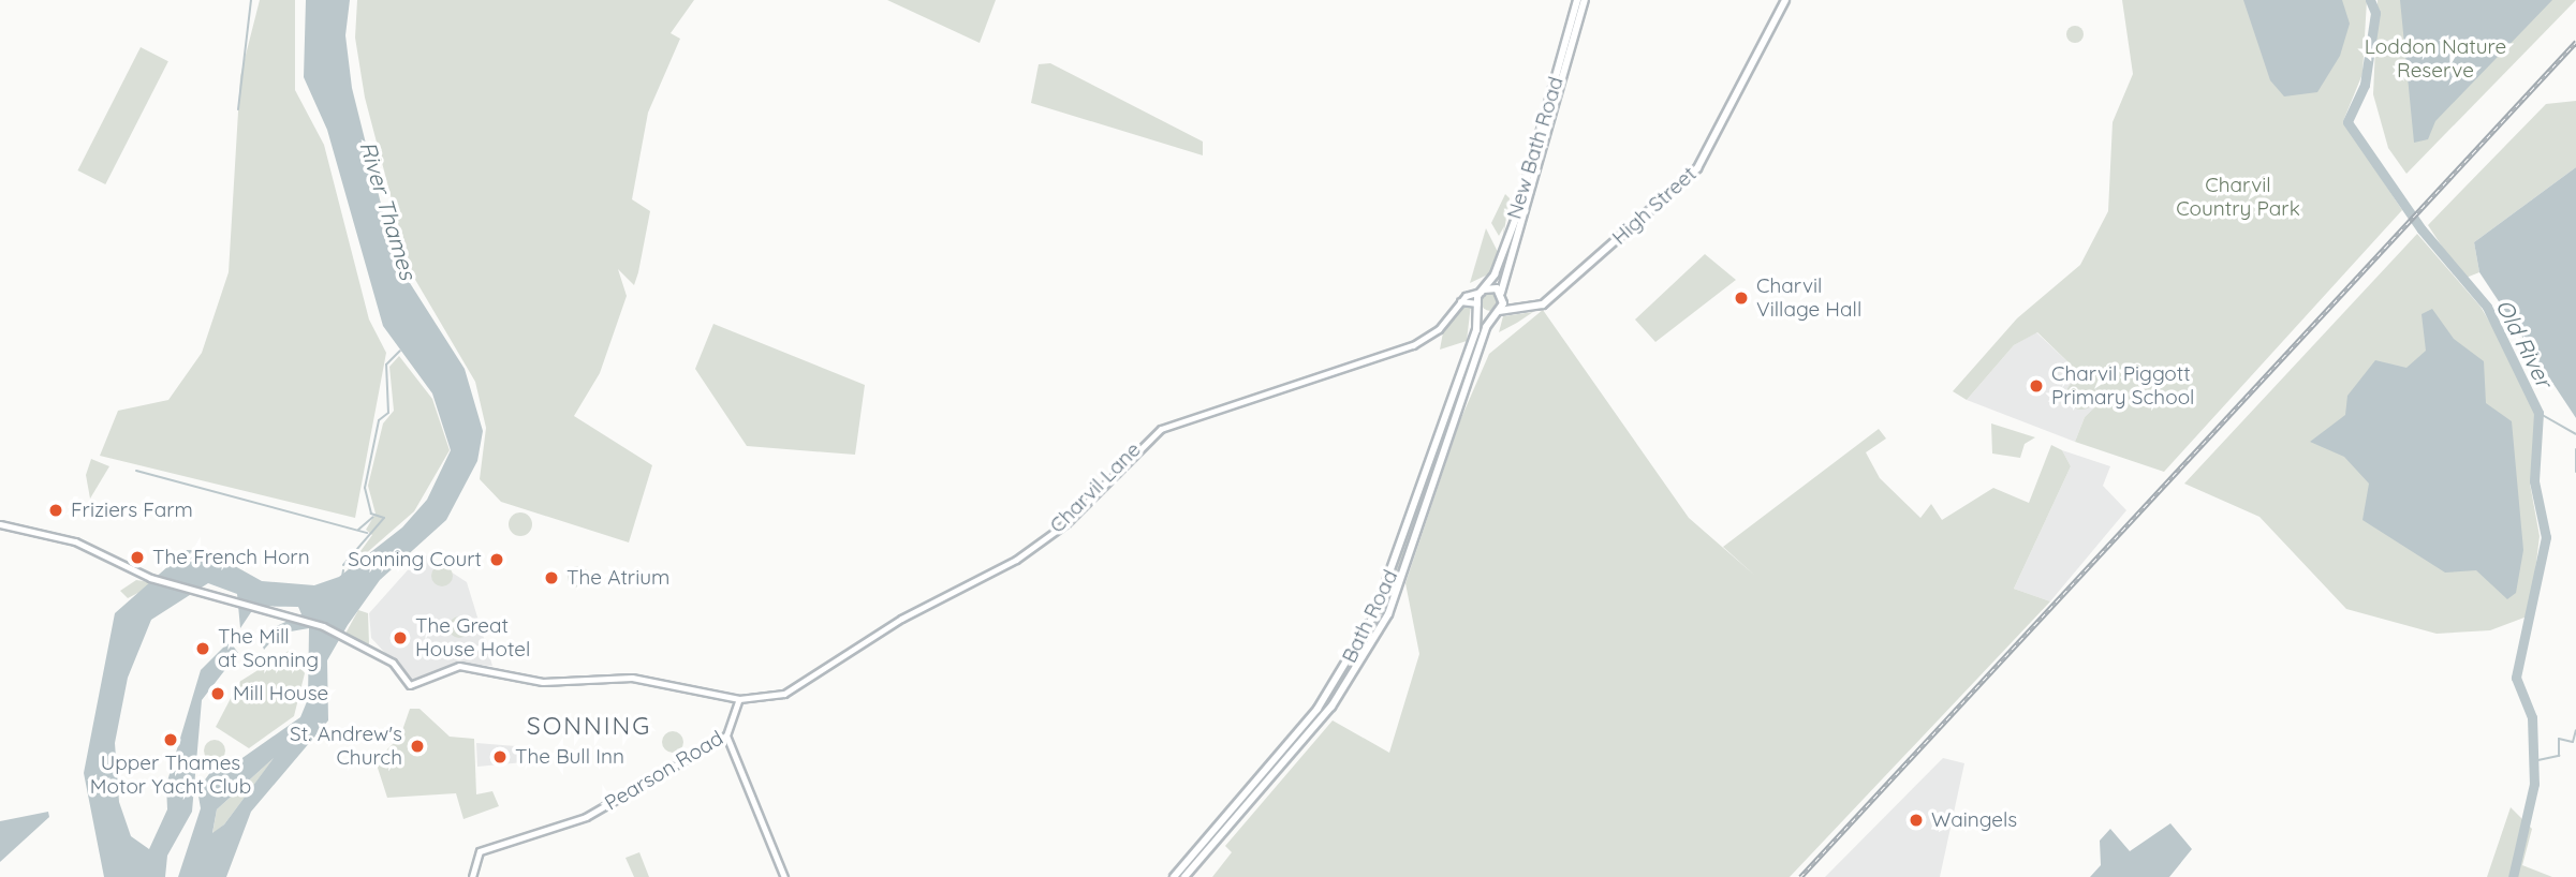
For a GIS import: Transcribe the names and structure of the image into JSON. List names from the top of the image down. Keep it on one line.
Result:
{"streets":{"main road":["New Bath Road","High Street","Charvil Lane","Bath Road","Pearson Road"]},"crossings":[["New Bath Road","Charvil Lane"],["New Bath Road","Bath Road"],["High Street","Bath Road"],["Charvil Lane","Bath Road"],["Charvil Lane","Pearson Road"]],"districts":["SONNING"],"water":["River Thames","Old River"],"parks":["Loddon Nature Reserve","Charvil Country Park"],"places":["Charvil Village Hall","Charvil Piggott Primary School","Friziers Farm","The French Horn","Sonning Court","The Atrium","The Great House Hotel","The Mill at Sonning","Mill House","Upper Thames Motor Yacht Club","St. Andrew's Church","The Bull Inn","Waingels"]}
